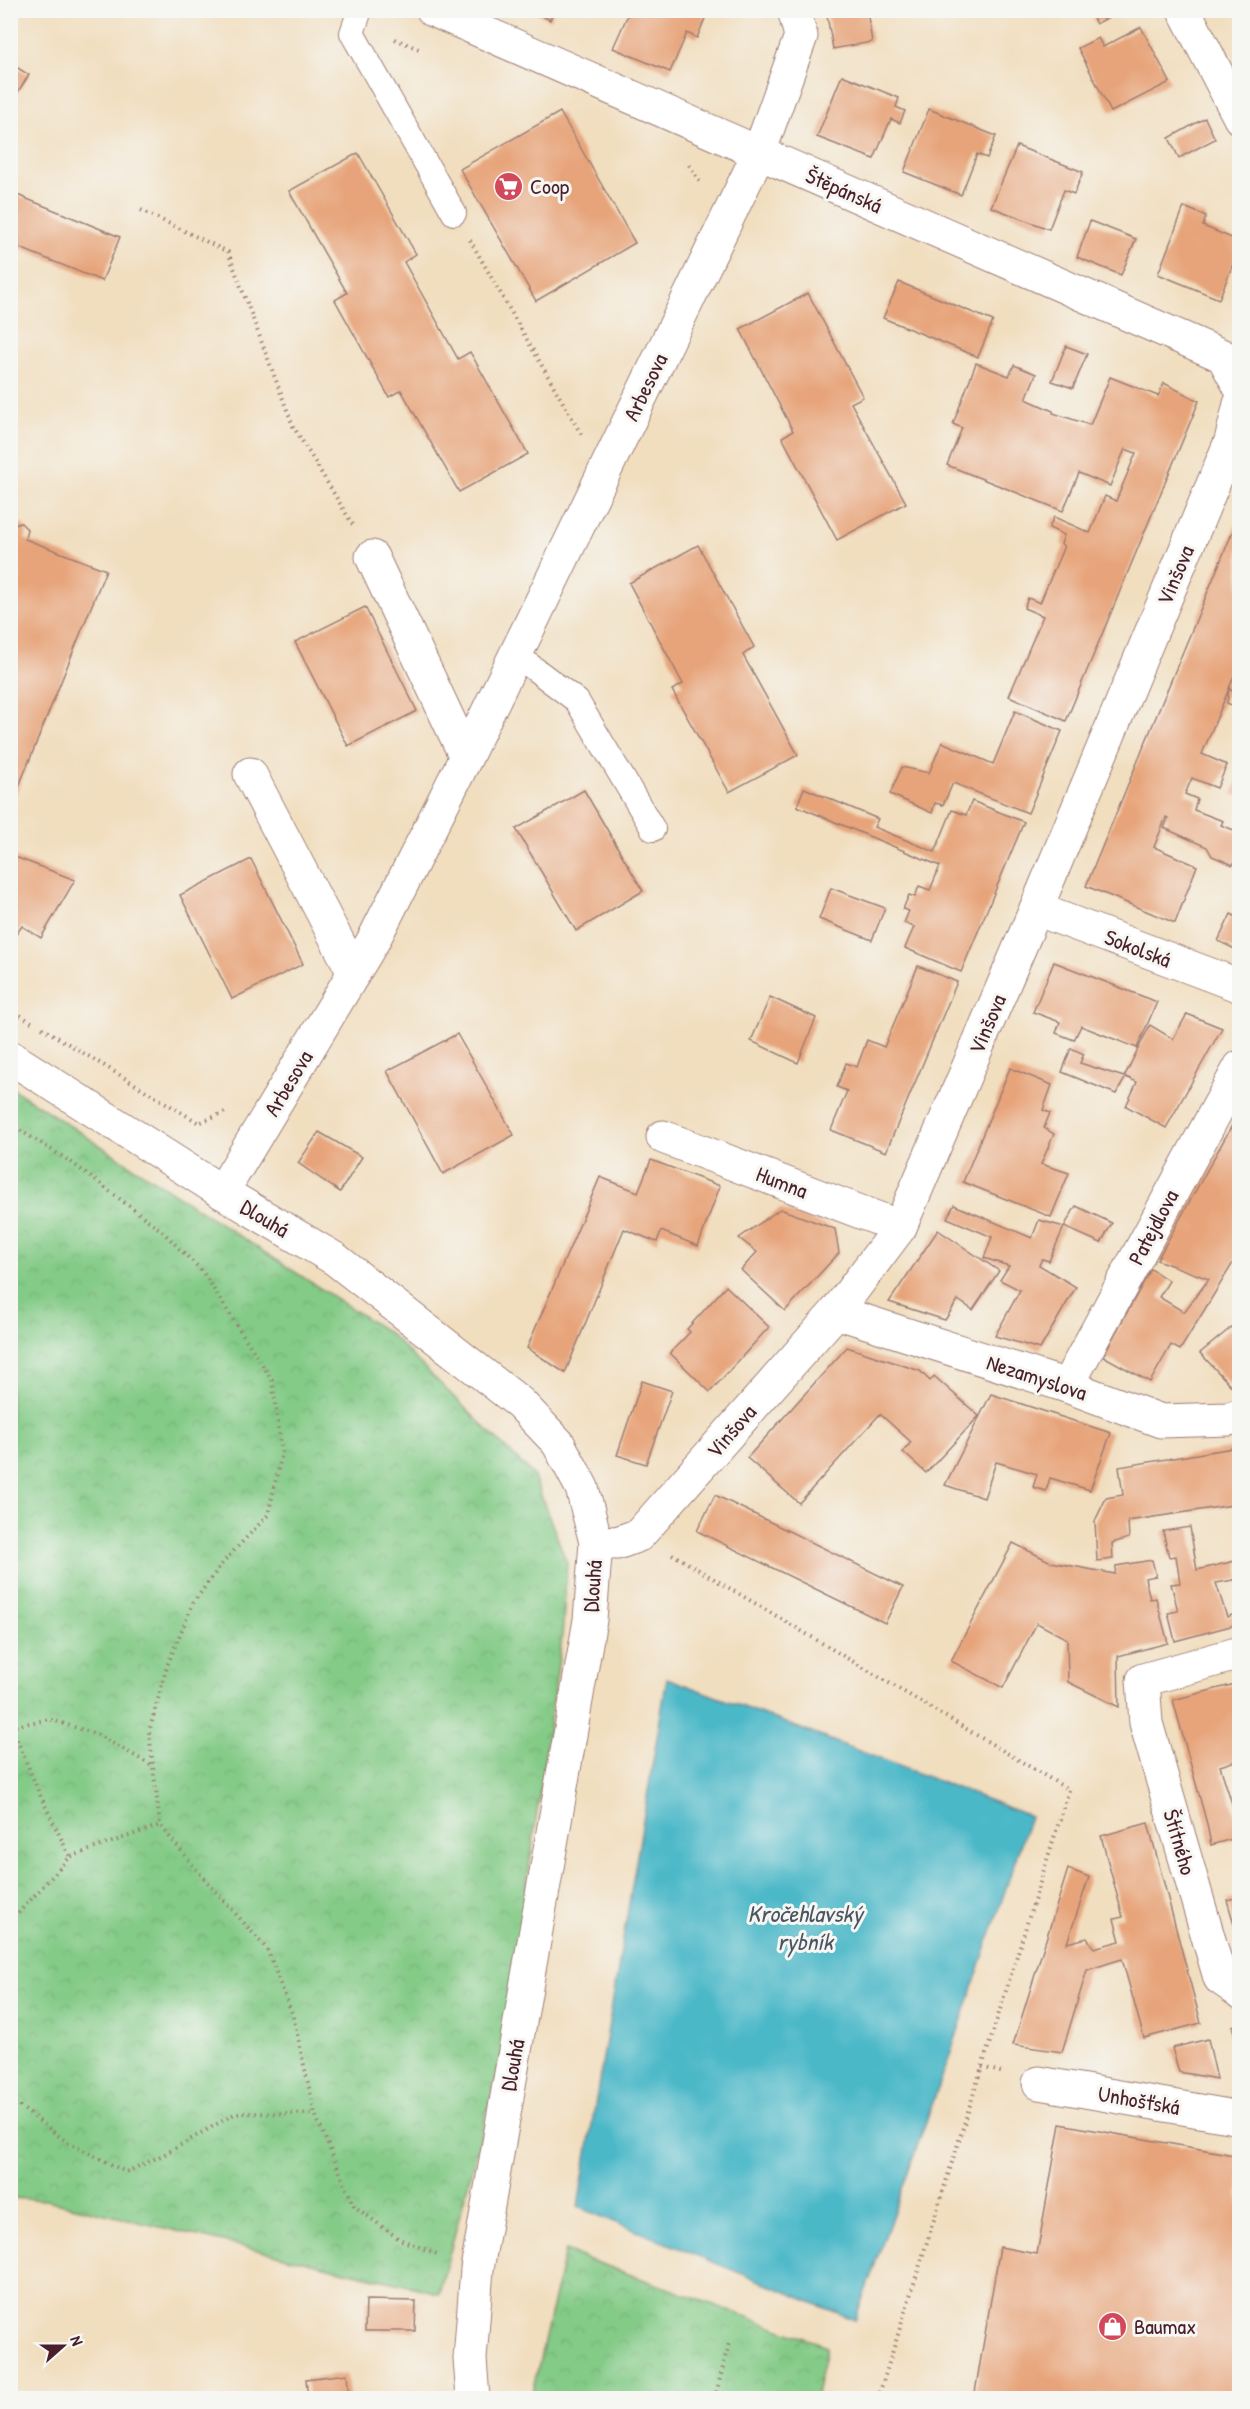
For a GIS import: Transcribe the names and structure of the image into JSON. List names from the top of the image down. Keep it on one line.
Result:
{"streets":{"street":["Štěpánská","Arbesova","Vinšova","Sokolská","Humna","Dlouhá","Patejdlova","Nezamyslova","Štítného","Unhošťská"]},"crossings":[["Štěpánská","Arbesova"],["Arbesova","Dlouhá"],["Vinšova","Sokolská"],["Vinšova","Humna"],["Vinšova","Nezamyslova"],["Patejdlova","Nezamyslova"]],"water":["Kročehlavský rybník"],"places":{"supermarket":["Coop"],"shop":["Baumax"]},"north":"right"}
